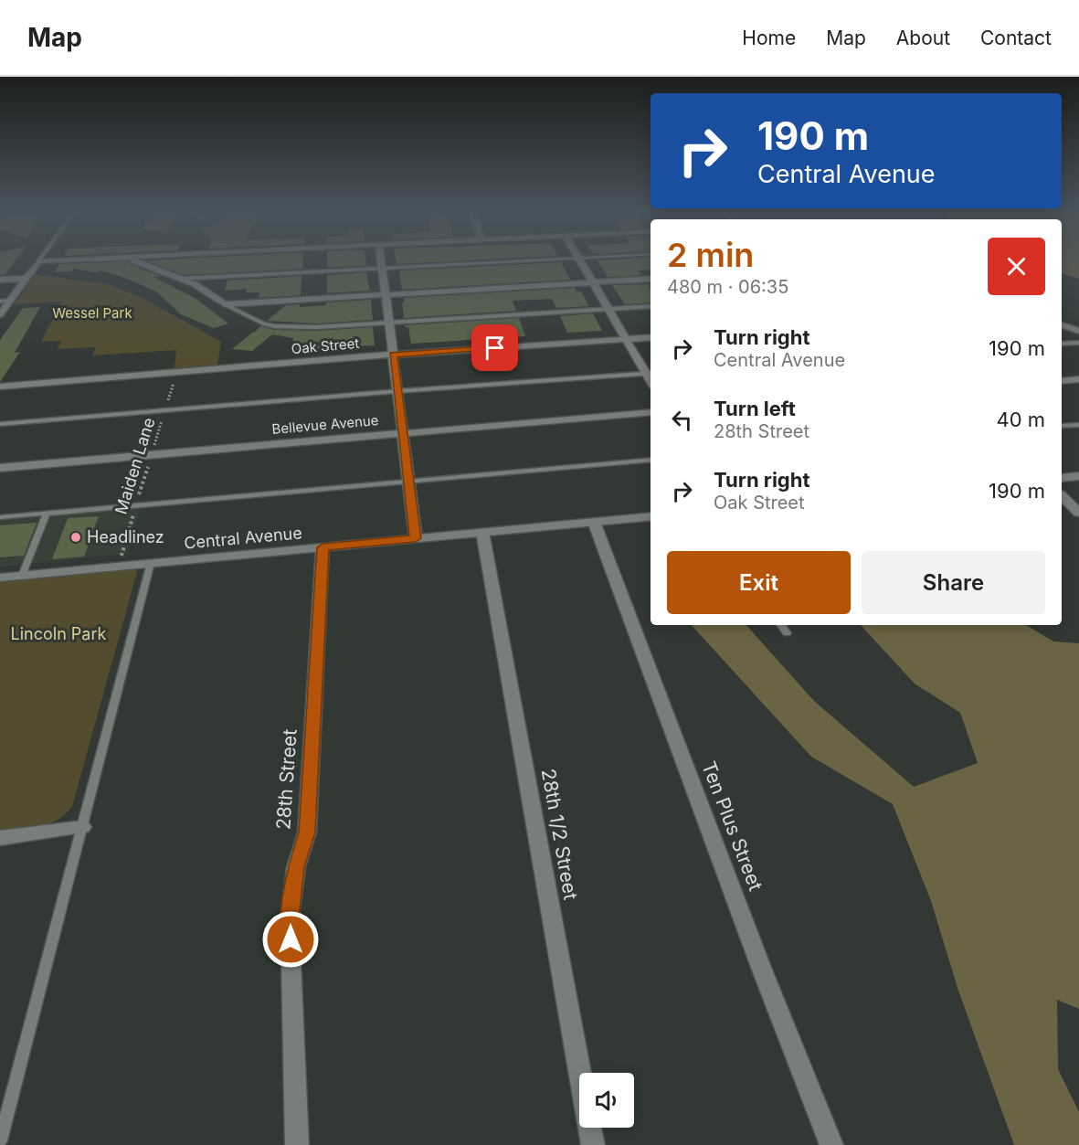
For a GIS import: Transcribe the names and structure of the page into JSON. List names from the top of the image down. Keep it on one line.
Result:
{"streets":{"street":["Oak Street","Bellevue Avenue","Central Avenue","28th Street","Ten Plus Street","28th 1/2 Street"],"path":["Maiden Lane"]},"crossings":[["Oak Street","Maiden Lane"],["Bellevue Avenue","Maiden Lane"],["Maiden Lane","Central Avenue"],["Central Avenue","28th Street"],["Central Avenue","Ten Plus Street"],["Central Avenue","28th 1/2 Street"]],"parks":["Wessel Park","Lincoln Park"],"places":["Headlinez"],"page":{"header":"Map","nav":["Home","Map","About","Contact"],"turn":["190 m","Central Avenue"],"heading":["2 min","480 m · 06:35"],"list":[{"name":"Turn right","note":"Central Avenue","value":"190 m"},{"name":"Turn left","note":"28th Street","value":"40 m"},{"name":"Turn right","note":"Oak Street","value":"190 m"}],"buttons":["Exit","Share"]}}
